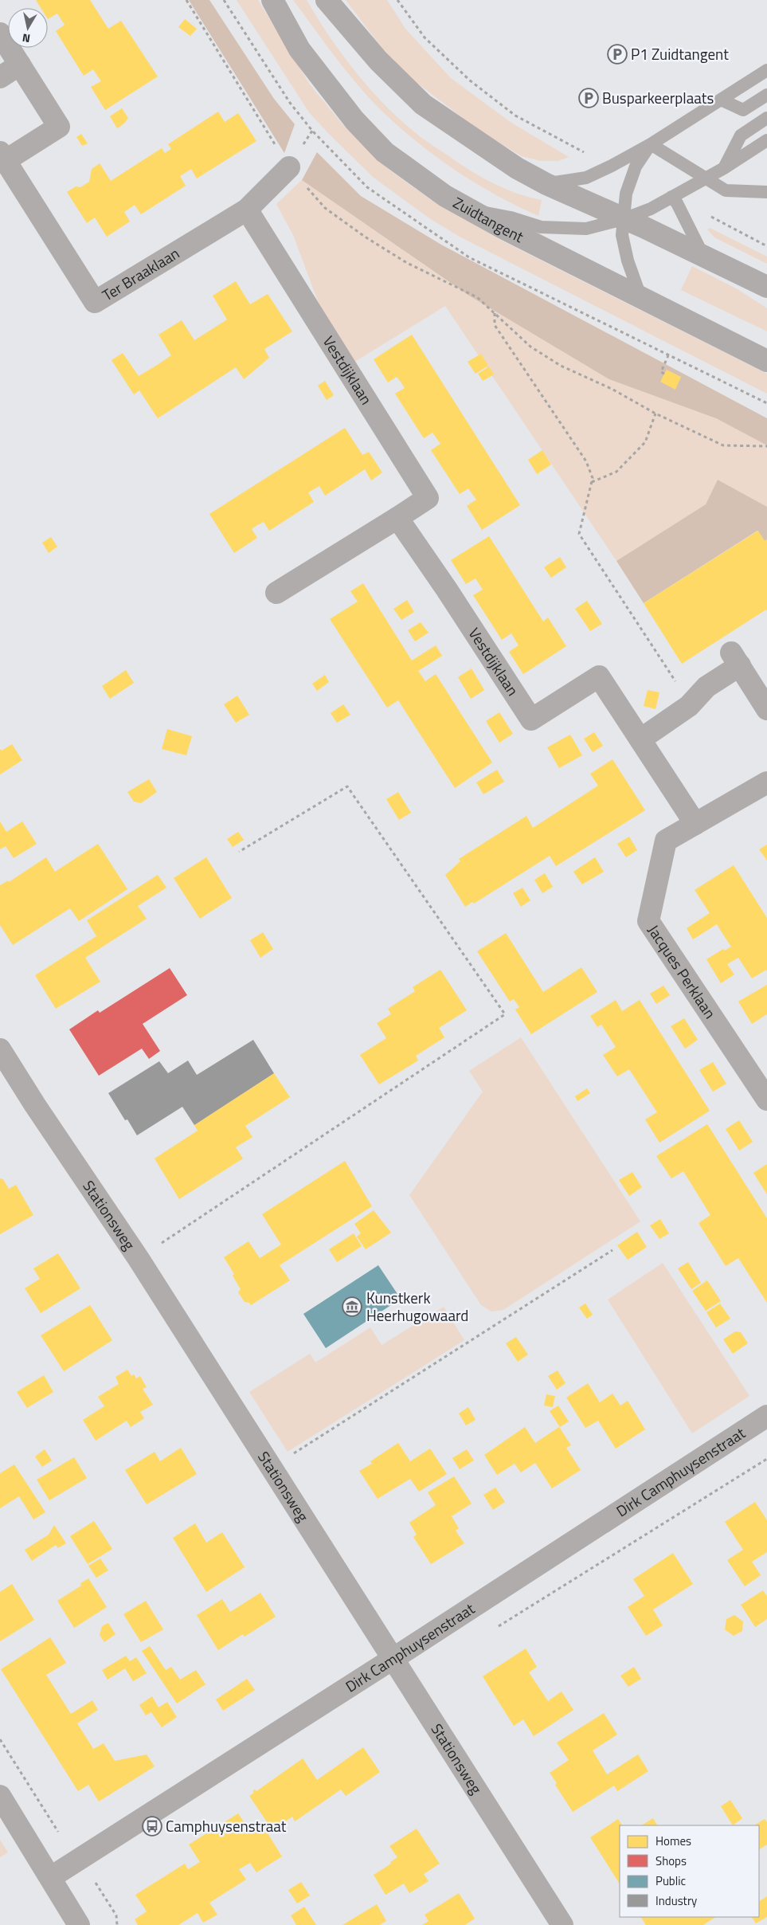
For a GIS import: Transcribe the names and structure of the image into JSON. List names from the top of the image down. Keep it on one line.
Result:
{"streets":{"street":["Zuidtangent","Ter Braaklaan","Vestdijklaan","Jacques Perklaan","Stationsweg","Dirk Camphuysenstraat"]},"crossings":[["Ter Braaklaan","Vestdijklaan"],["Stationsweg","Dirk Camphuysenstraat"]],"places":{"parking":["P1 Zuidtangent","Busparkeerplaats"],"museum":["Kunstkerk Heerhugowaard"],"bus stop":["Camphuysenstraat"]},"legend":["Homes","Shops","Public","Industry"],"north":"bottom"}
